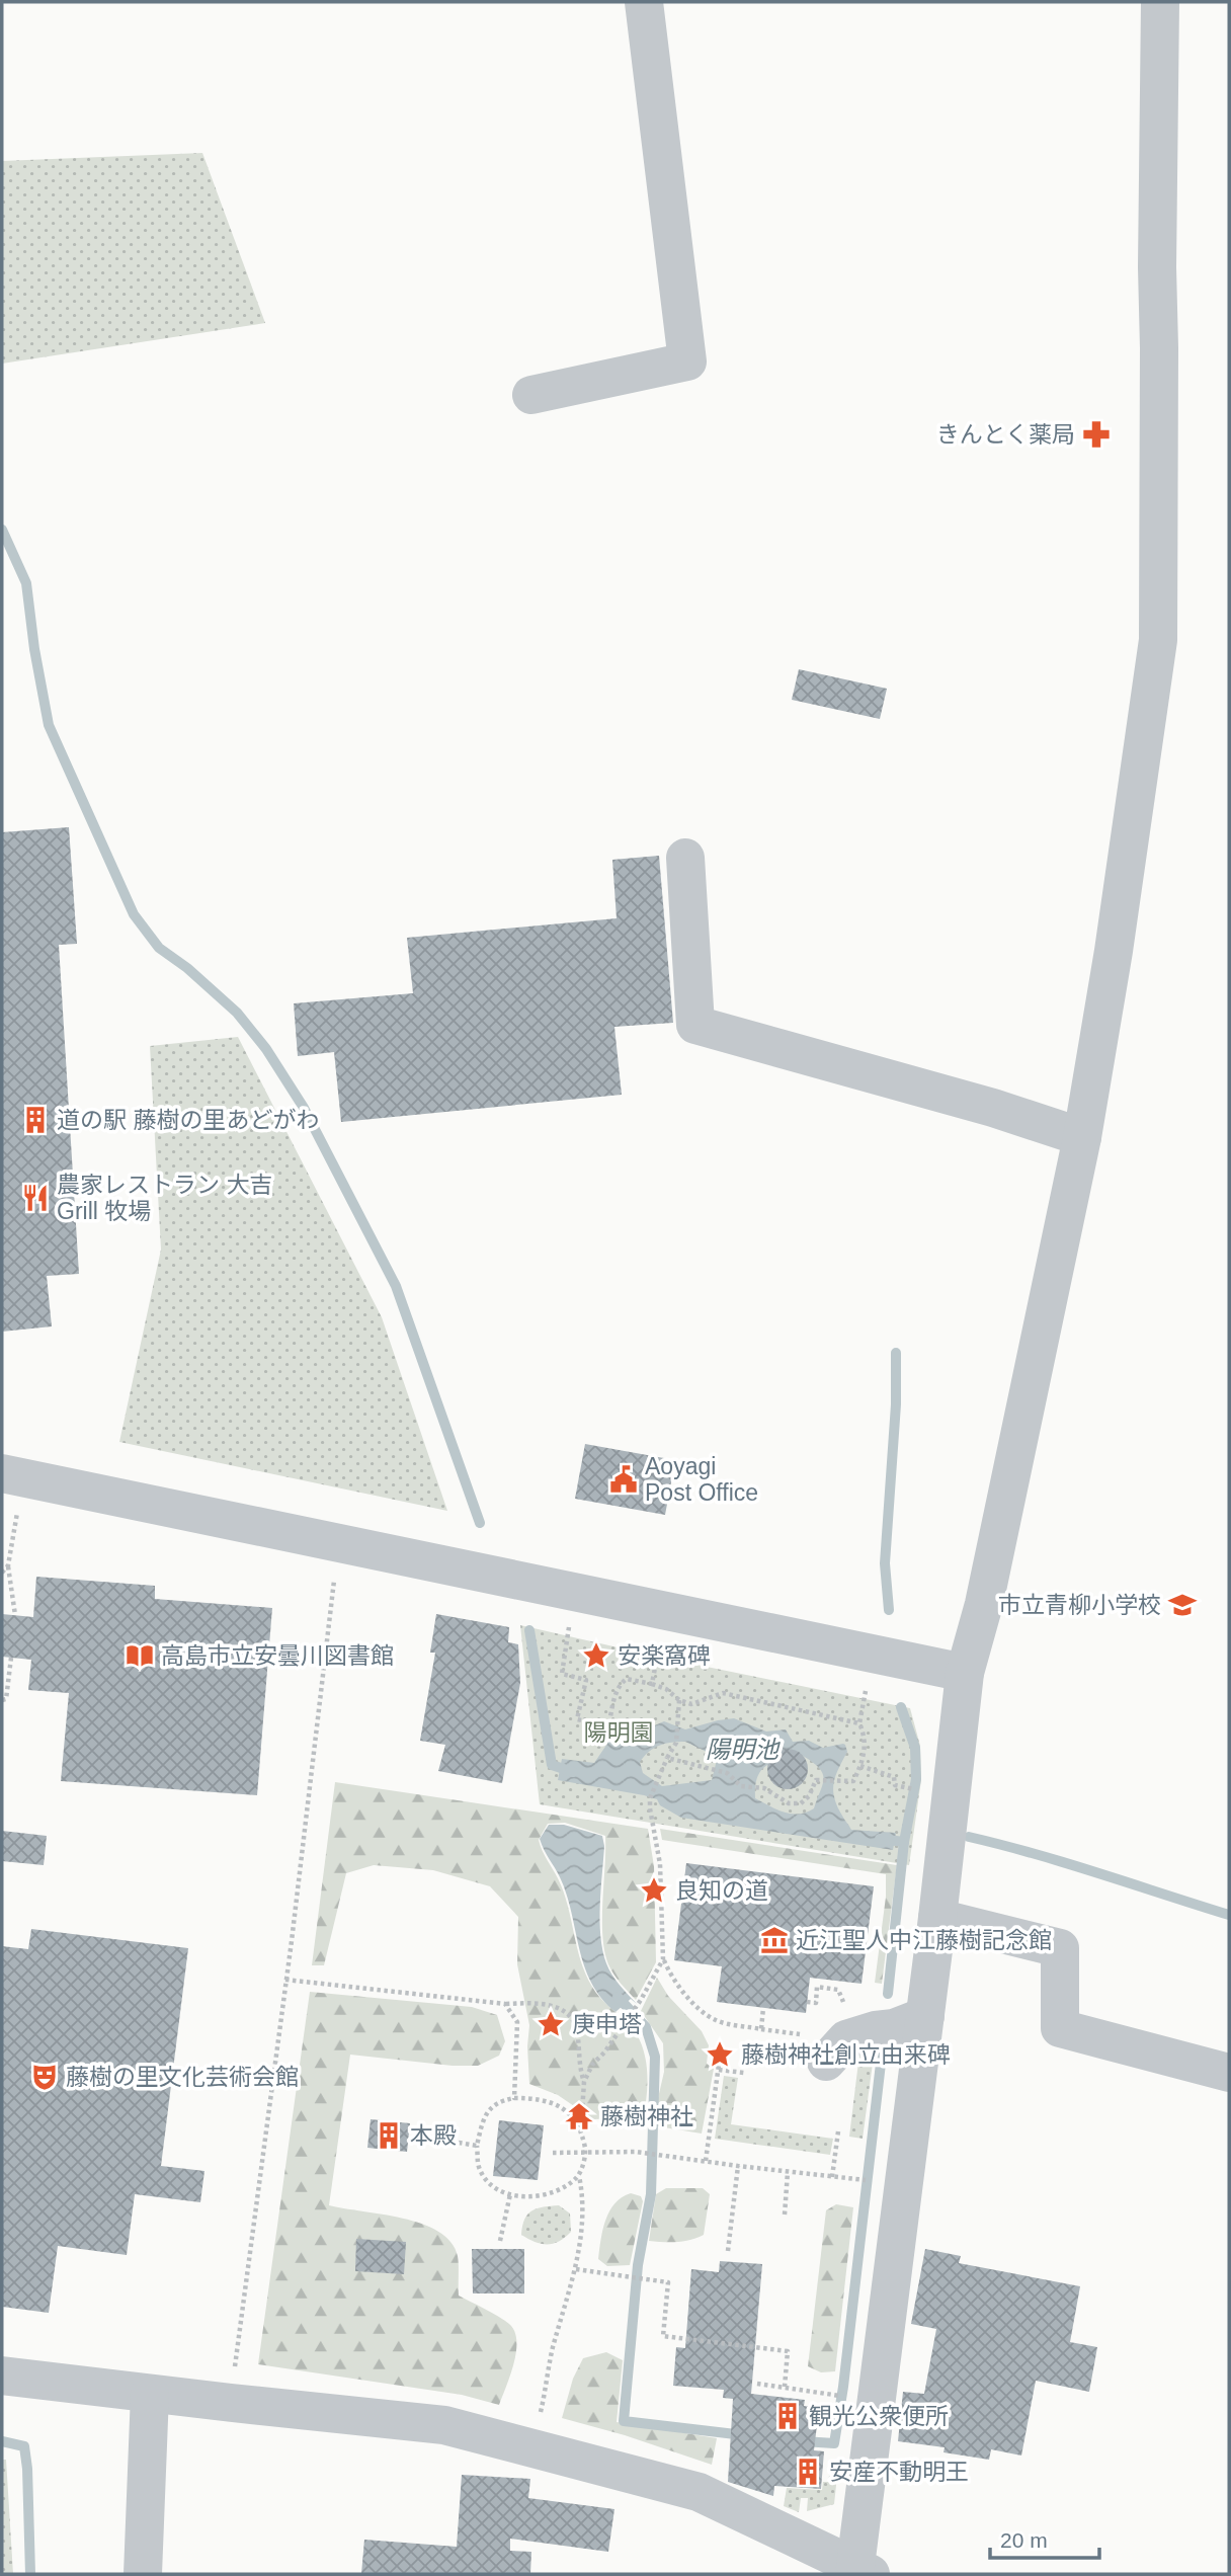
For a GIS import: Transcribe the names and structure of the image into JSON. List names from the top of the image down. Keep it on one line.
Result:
{"water":["陽明池"],"parks":["陽明園"],"places":{"pharmacy":["きんとく薬局"],"building":["道の駅 藤樹の里あどがわ","本殿","観光公衆便所","安産不動明王"],"restaurant":["農家レストラン 大吉 Grill 牧場"],"public building":["Aoyagi Post Office"],"school or university":["市立青柳小学校"],"library":["高島市立安曇川図書館"],"place":["安楽窩碑","良知の道","庚申塔","藤樹神社創立由来碑"],"museum":["近江聖人中江藤樹記念館"],"theatre":["藤樹の里文化芸術会館"],"temple":["藤樹神社"]},"scale_bar":"20 m"}
